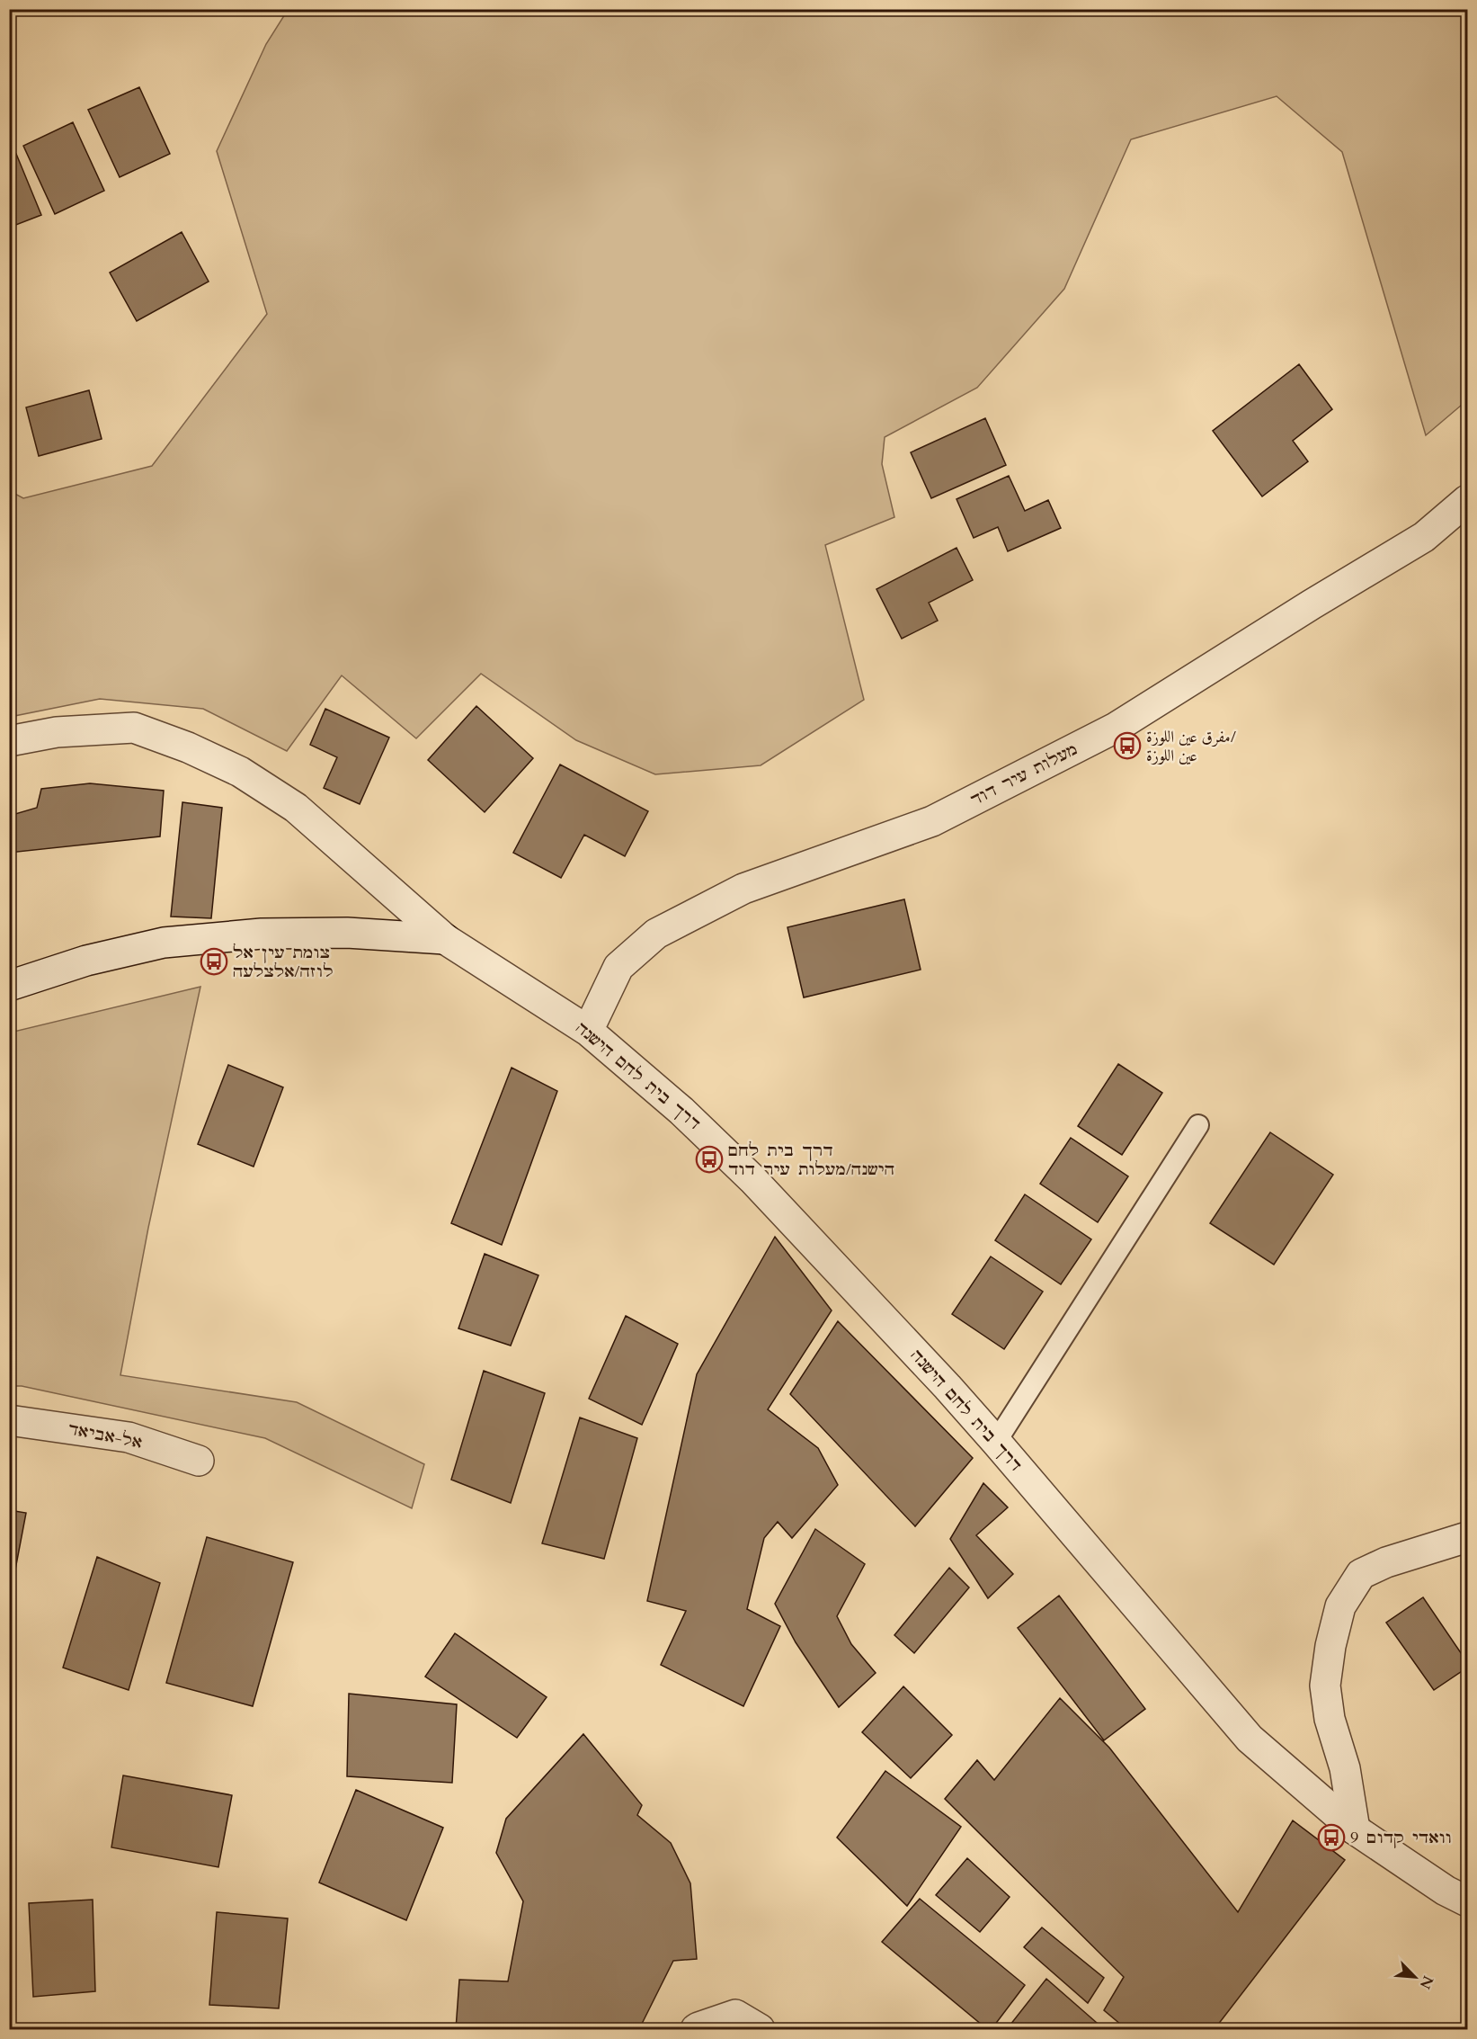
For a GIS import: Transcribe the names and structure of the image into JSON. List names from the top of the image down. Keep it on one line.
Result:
{"streets":{"street":["מעלות עיר דוד","דרך בית לחם הישנה","אל-אביאד"]},"crossings":[["מעלות עיר דוד","דרך בית לחם הישנה"]],"places":{"bus stop":["مفرق عين اللوزة/ عين اللوزة","צומת עין אל לוזה/אלצלעה","דרך בית לחם הישנה/מעלות עיר דוד","וואדי קדום 9"]},"north":"bottom right"}
